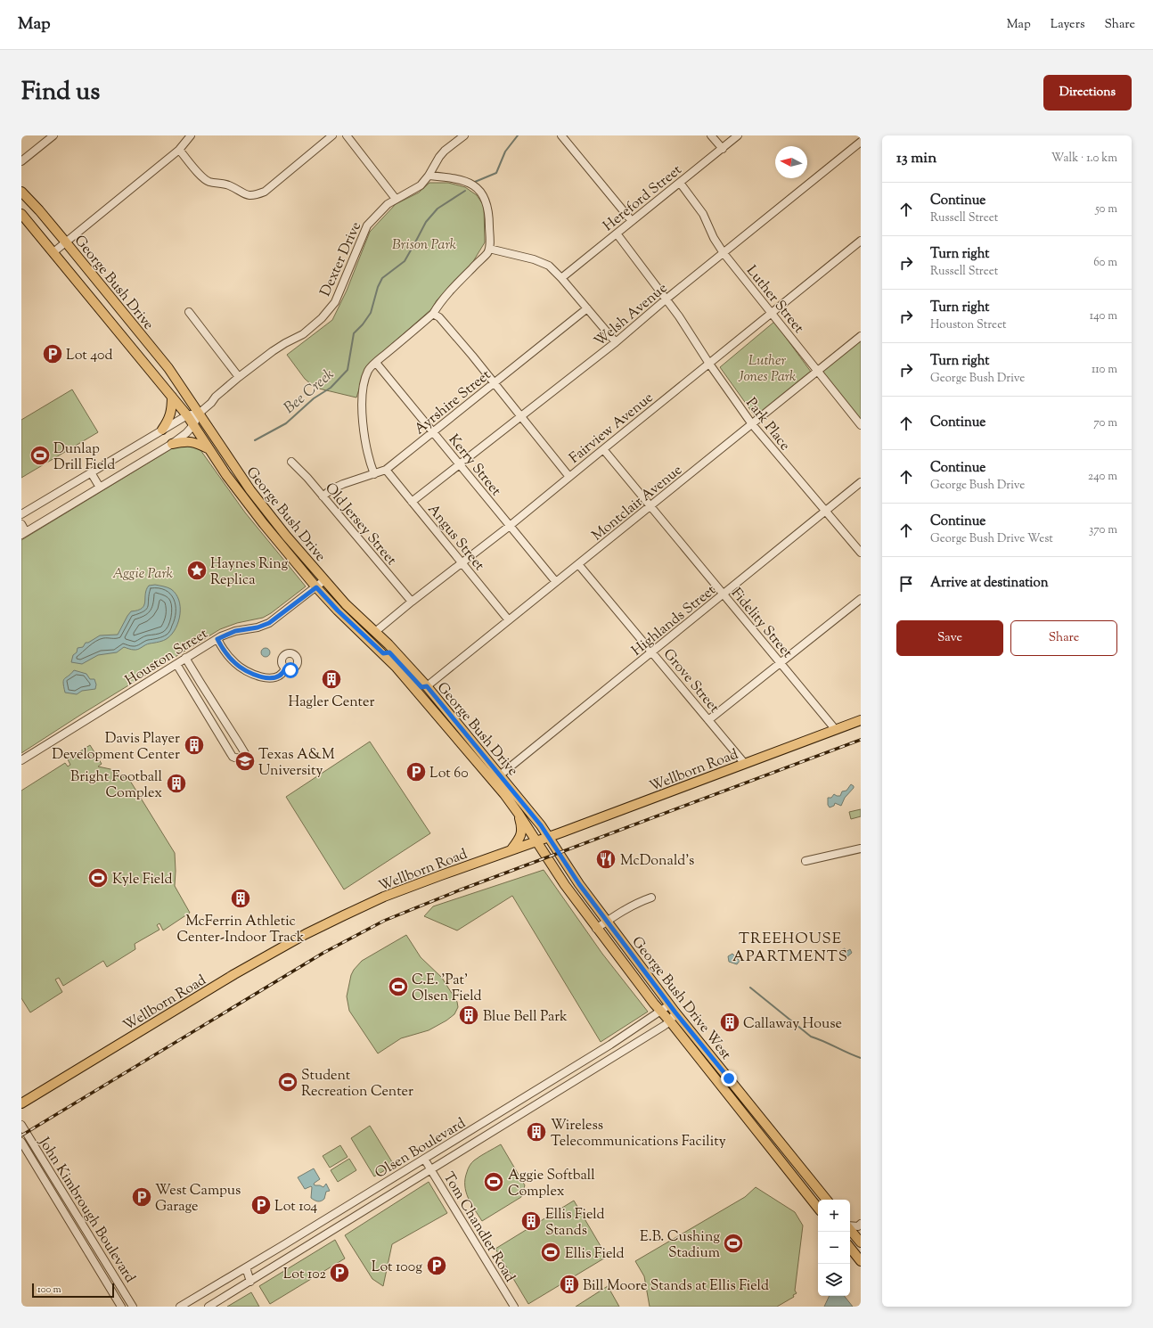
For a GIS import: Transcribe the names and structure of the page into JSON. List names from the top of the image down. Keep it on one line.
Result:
{"streets":{"main road":["George Bush Drive","Wellborn Road","George Bush Drive West"],"street":["Hereford Street","Dexter Drive","Luther Street","Welsh Avenue","Ayrshire Street","Park Place","Fairview Avenue","Kerry Street","Montclair Avenue","Old Jersey Street","Angus Street","Highlands Street","Fidelity Street","Houston Street","Grove Street","Olsen Boulevard","John Kimbrough Boulevard","Tom Chandler Road"]},"crossings":[["Hereford Street","Luther Street"],["Hereford Street","Park Place"],["Dexter Drive","George Bush Drive"],["George Bush Drive","Fairview Avenue"],["George Bush Drive","Montclair Avenue"],["George Bush Drive","Highlands Street"],["George Bush Drive","Houston Street"],["George Bush Drive","Wellborn Road"],["George Bush Drive","George Bush Drive West"],["Luther Street","Welsh Avenue"],["Luther Street","Fairview Avenue"],["Luther Street","Montclair Avenue"],["Welsh Avenue","Park Place"],["Welsh Avenue","Kerry Street"],["Welsh Avenue","Angus Street"],["Ayrshire Street","Kerry Street"],["Ayrshire Street","Old Jersey Street"],["Ayrshire Street","Angus Street"],["Park Place","Fairview Avenue"],["Park Place","Montclair Avenue"],["Park Place","Highlands Street"],["Fairview Avenue","Kerry Street"],["Fairview Avenue","Old Jersey Street"],["Fairview Avenue","Angus Street"],["Fairview Avenue","Fidelity Street"],["Kerry Street","Montclair Avenue"],["Montclair Avenue","Angus Street"],["Montclair Avenue","Fidelity Street"],["Montclair Avenue","Grove Street"],["Highlands Street","Fidelity Street"],["Highlands Street","Grove Street"],["Fidelity Street","Wellborn Road"],["Grove Street","Wellborn Road"],["Wellborn Road","George Bush Drive West"],["George Bush Drive West","Olsen Boulevard"],["Olsen Boulevard","Tom Chandler Road"]],"districts":["TREEHOUSE APARTMENTS"],"water":["Bee Creek"],"parks":["Brison Park","Luther Jones Park","Aggie Park"],"places":{"parking":["Lot 40d","Lot 60","West Campus Garage","Lot 104","Lot 100g","Lot 102"],"sports":["Dunlap Drill Field","Kyle Field","C.E. 'Pat' Olsen Field","Student Recreation Center","Aggie Softball Complex","E.B. Cushing Stadium","Ellis Field"],"place":["Haynes Ring Replica"],"building":["Hagler Center","Davis Player Development Center","Bright Football Complex","McFerrin Athletic Center-Indoor Track","Blue Bell Park","Callaway House","Wireless Telecommunications Facility","Ellis Field Stands","Bill Moore Stands at Ellis Field"],"school or university":["Texas A&M University"],"restaurant":["McDonald's"]},"scale_bar":"100 m","north":"left","page":{"header":"Map","nav":["Map","Layers","Share"],"title":"Find us","buttons":["Directions",["Save","Share"]],"heading":["13 min","Walk · 1.0 km"],"list":[["Continue","Russell Street","50 m"],["Turn right","Russell Street","60 m"],["Turn right","Houston Street","140 m"],["Turn right","George Bush Drive","110 m"],["Continue","70 m"],["Continue","George Bush Drive","240 m"],["Continue","George Bush Drive West","370 m"],"Arrive at destination"],"map_buttons":["+","−"],"scale":"100 m"}}
